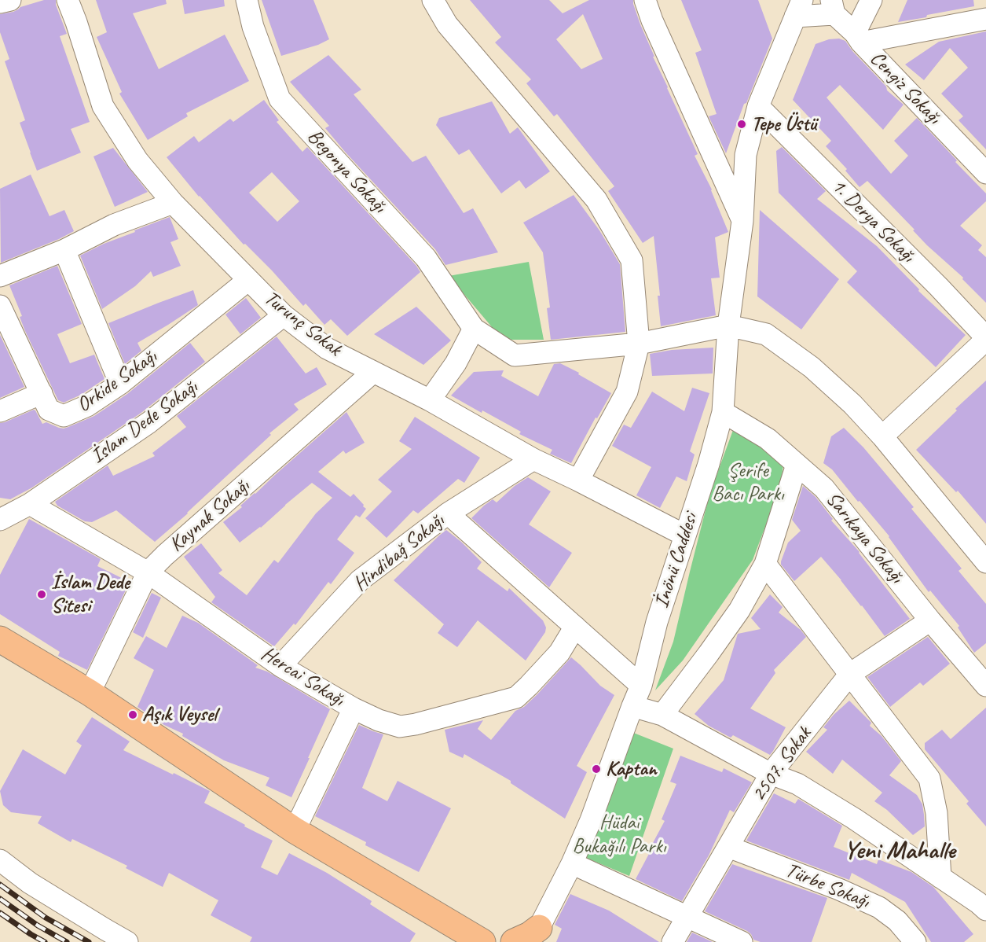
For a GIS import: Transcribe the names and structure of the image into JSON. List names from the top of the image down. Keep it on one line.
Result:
{"streets":{"street":["Cengiz Sokağı","Begonya Sokağı","1. Derya Sokağı","Turunç Sokak","Orkide Sokağı","İslam Dede Sokağı","Kaynak Sokağı","Sarıkaya Sokağı","Hindibağ Sokağı","İnönü Caddesi","Hercai Sokağı","2507. Sokak","Türbe Sokağı"]},"crossings":[["1. Derya Sokağı","İnönü Caddesi"],["Turunç Sokak","Orkide Sokağı"],["Turunç Sokak","İslam Dede Sokağı"],["Turunç Sokak","Kaynak Sokağı"],["Turunç Sokak","Hindibağ Sokağı"],["Turunç Sokak","İnönü Caddesi"],["İslam Dede Sokağı","Hercai Sokağı"],["Kaynak Sokağı","Hercai Sokağı"],["Sarıkaya Sokağı","İnönü Caddesi"],["Sarıkaya Sokağı","2507. Sokak"],["Hindibağ Sokağı","Hercai Sokağı"],["2507. Sokak","Türbe Sokağı"]],"districts":["Yeni Mahalle"],"parks":["Şerife Bacı Parkı","Hüdai Bukağılı Parkı"],"places":["Tepe Üstü","İslam Dede Sitesi","Aşık Veysel","Kaptan"]}
